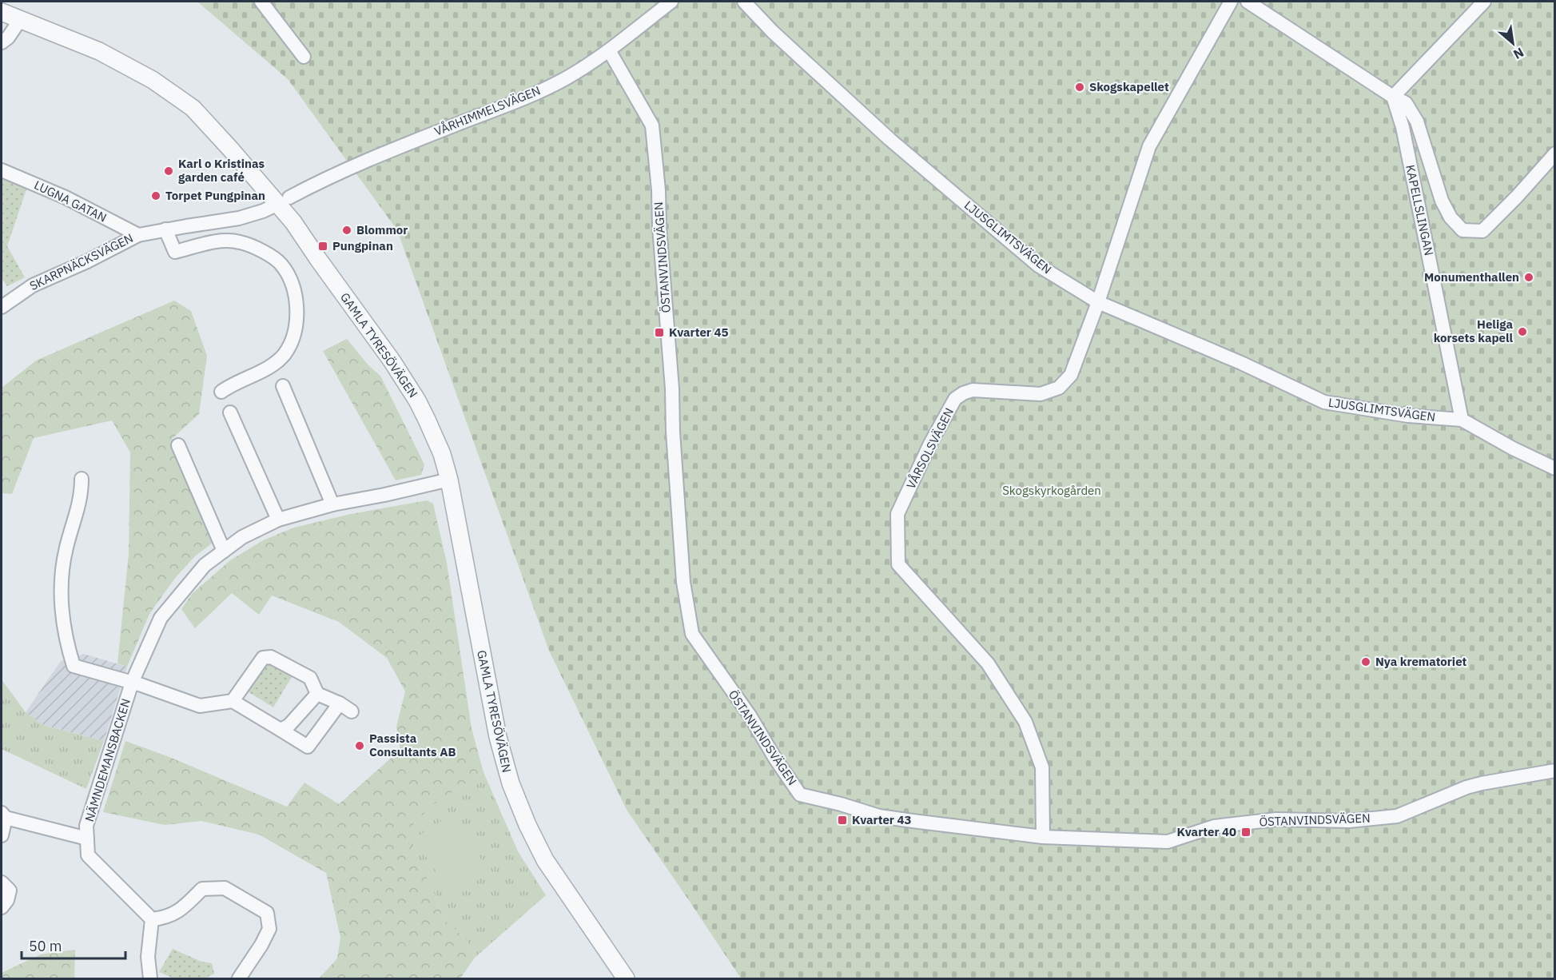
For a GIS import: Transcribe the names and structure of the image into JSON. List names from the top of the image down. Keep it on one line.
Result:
{"streets":{"street":["VÅRHIMMELSVÄGEN","LUGNA GATAN","KAPELLSLINGAN","LJUSGLIMTSVÄGEN","ÖSTANVINDSVÄGEN","SKARPNÄCKSVÄGEN","GAMLA TYRESÖVÄGEN","VÅRSOLSVÄGEN","NÄMNDEMANSBACKEN"]},"crossings":[["VÅRHIMMELSVÄGEN","ÖSTANVINDSVÄGEN"],["VÅRHIMMELSVÄGEN","SKARPNÄCKSVÄGEN"],["VÅRHIMMELSVÄGEN","GAMLA TYRESÖVÄGEN"],["LUGNA GATAN","SKARPNÄCKSVÄGEN"],["KAPELLSLINGAN","LJUSGLIMTSVÄGEN"],["LJUSGLIMTSVÄGEN","VÅRSOLSVÄGEN"],["ÖSTANVINDSVÄGEN","VÅRSOLSVÄGEN"],["SKARPNÄCKSVÄGEN","GAMLA TYRESÖVÄGEN"],["GAMLA TYRESÖVÄGEN","NÄMNDEMANSBACKEN"]],"parks":["Skogskyrkogården"],"places":{"other":["Skogskapellet","Karl o Kristinas garden café","Torpet Pungpinan","Blommor","Monumenthallen","Heliga korsets kapell","Nya krematoriet","Passista Consultants AB"],"transit":["Pungpinan","Kvarter 45","Kvarter 43","Kvarter 40"]},"scale_bar":"50 m","north":"bottom right"}
